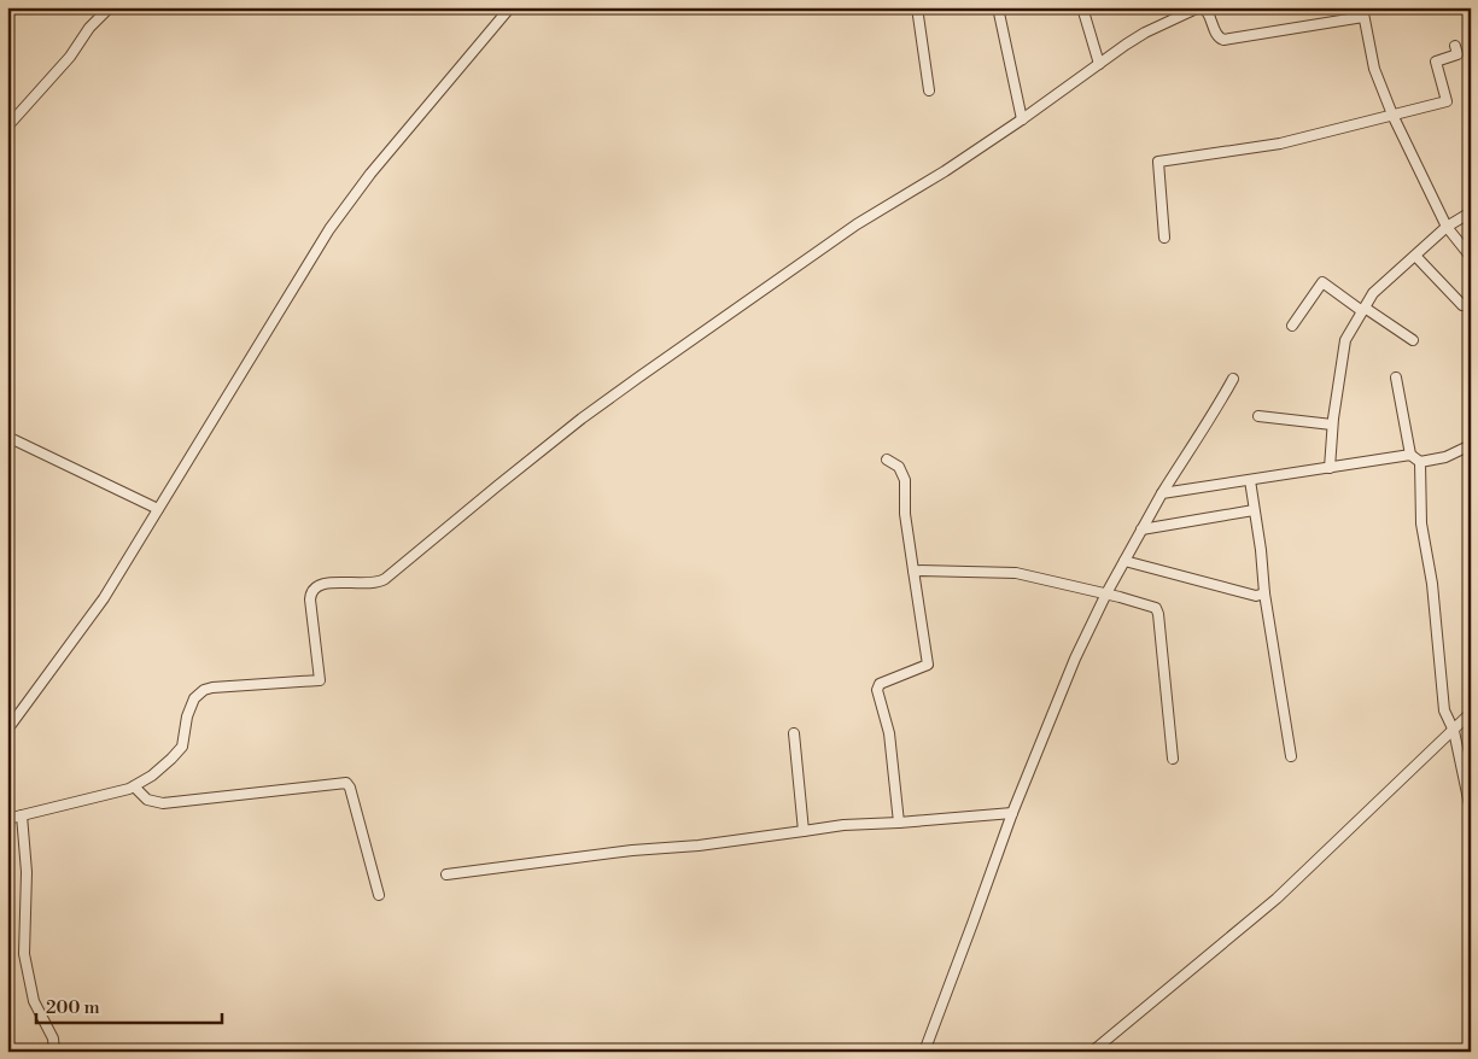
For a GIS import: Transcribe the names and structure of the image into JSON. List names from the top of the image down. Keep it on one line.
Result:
{"scale_bar":"200 m"}
